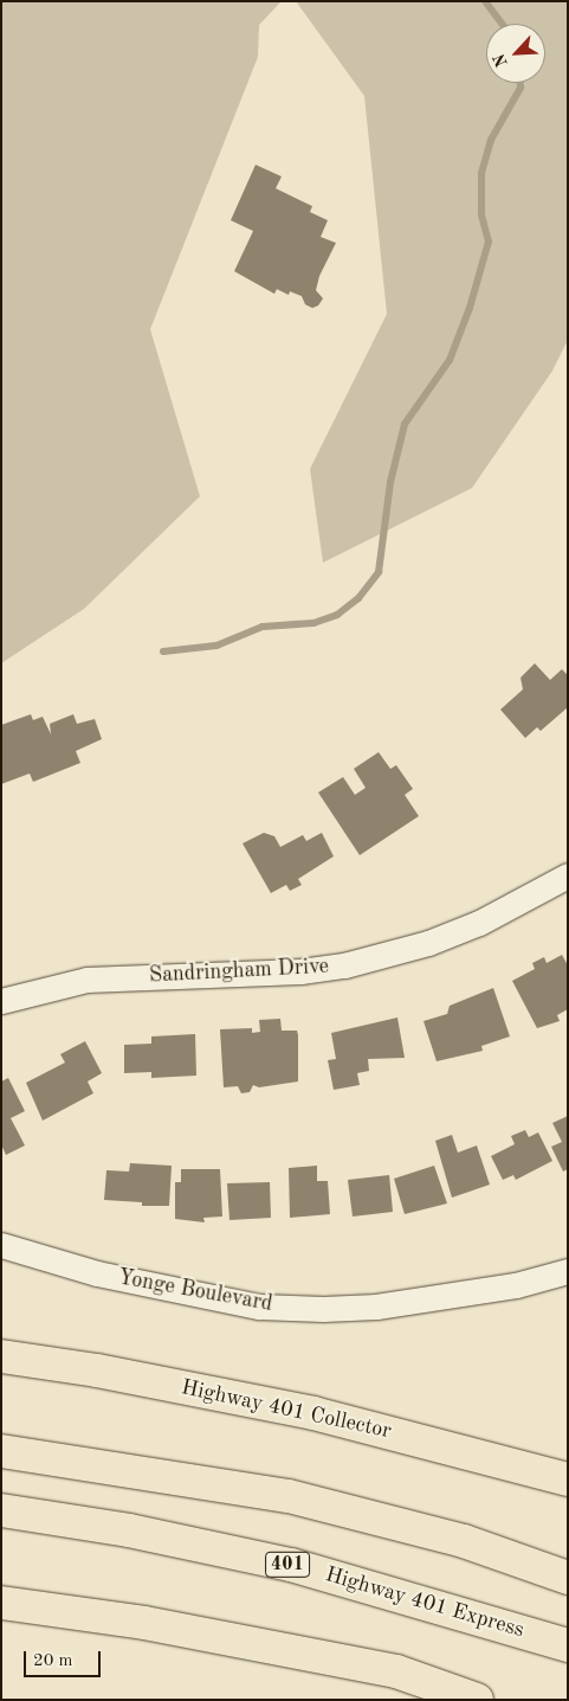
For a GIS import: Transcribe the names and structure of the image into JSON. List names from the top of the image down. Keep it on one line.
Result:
{"streets":{"highway":["Highway 401 Collector","401","Highway 401 Express"],"street":["Sandringham Drive","Yonge Boulevard"]},"scale_bar":"20 m","north":"bottom left"}
